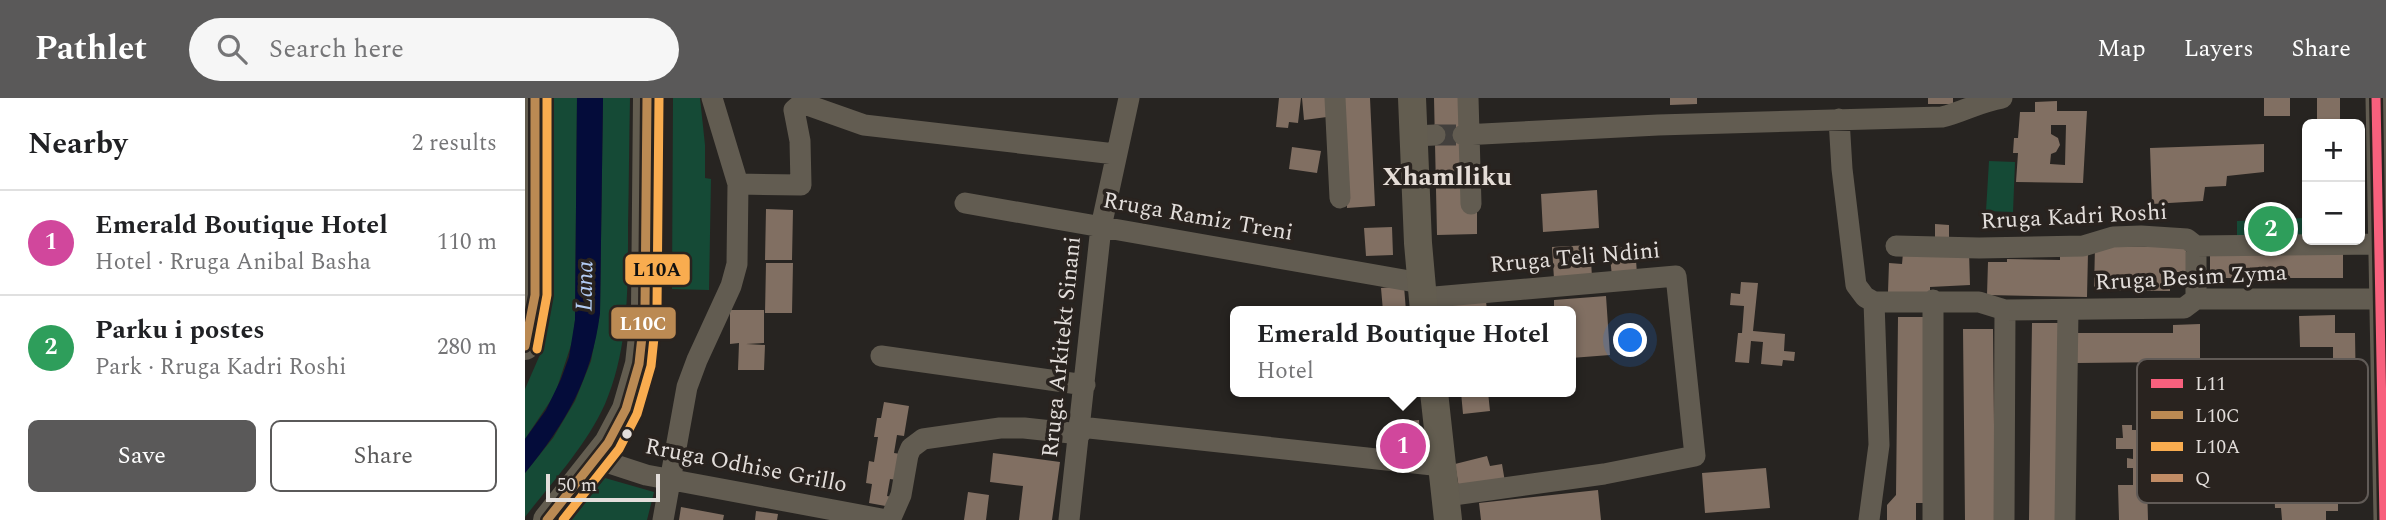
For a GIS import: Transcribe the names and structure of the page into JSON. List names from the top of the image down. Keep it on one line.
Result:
{"streets":{"street":["Rruga Ramiz Treni","Rruga Kadri Roshi","Rruga Teli Ndini","Rruga Besim Zyma","Rruga Arkitekt Sinani","Rruga Odhise Grillo"]},"crossings":[["Rruga Ramiz Treni","Rruga Teli Ndini"],["Rruga Ramiz Treni","Rruga Arkitekt Sinani"],["Rruga Arkitekt Sinani","Rruga Odhise Grillo"]],"districts":["Xhamlliku"],"water":["Lana"],"lines":["transit line L10C","transit line L10A","transit line Q"],"legend":["L11","L10C","L10A","Q"],"scale_bar":"50 m","page":{"header":"Pathlet","search":"Search here","nav":["Map","Layers","Share"],"heading":["Nearby","2 results"],"map_buttons":["+","−"],"list":[{"mark":"1","name":"Emerald Boutique Hotel","note":"Hotel · Rruga Anibal Basha","value":"110 m"},{"mark":"2","name":"Parku i postes","note":"Park · Rruga Kadri Roshi","value":"280 m"}],"pins":["2","1"],"popup":["Emerald Boutique Hotel","Hotel"],"buttons":["Save","Share"],"scale":"50 m"}}
